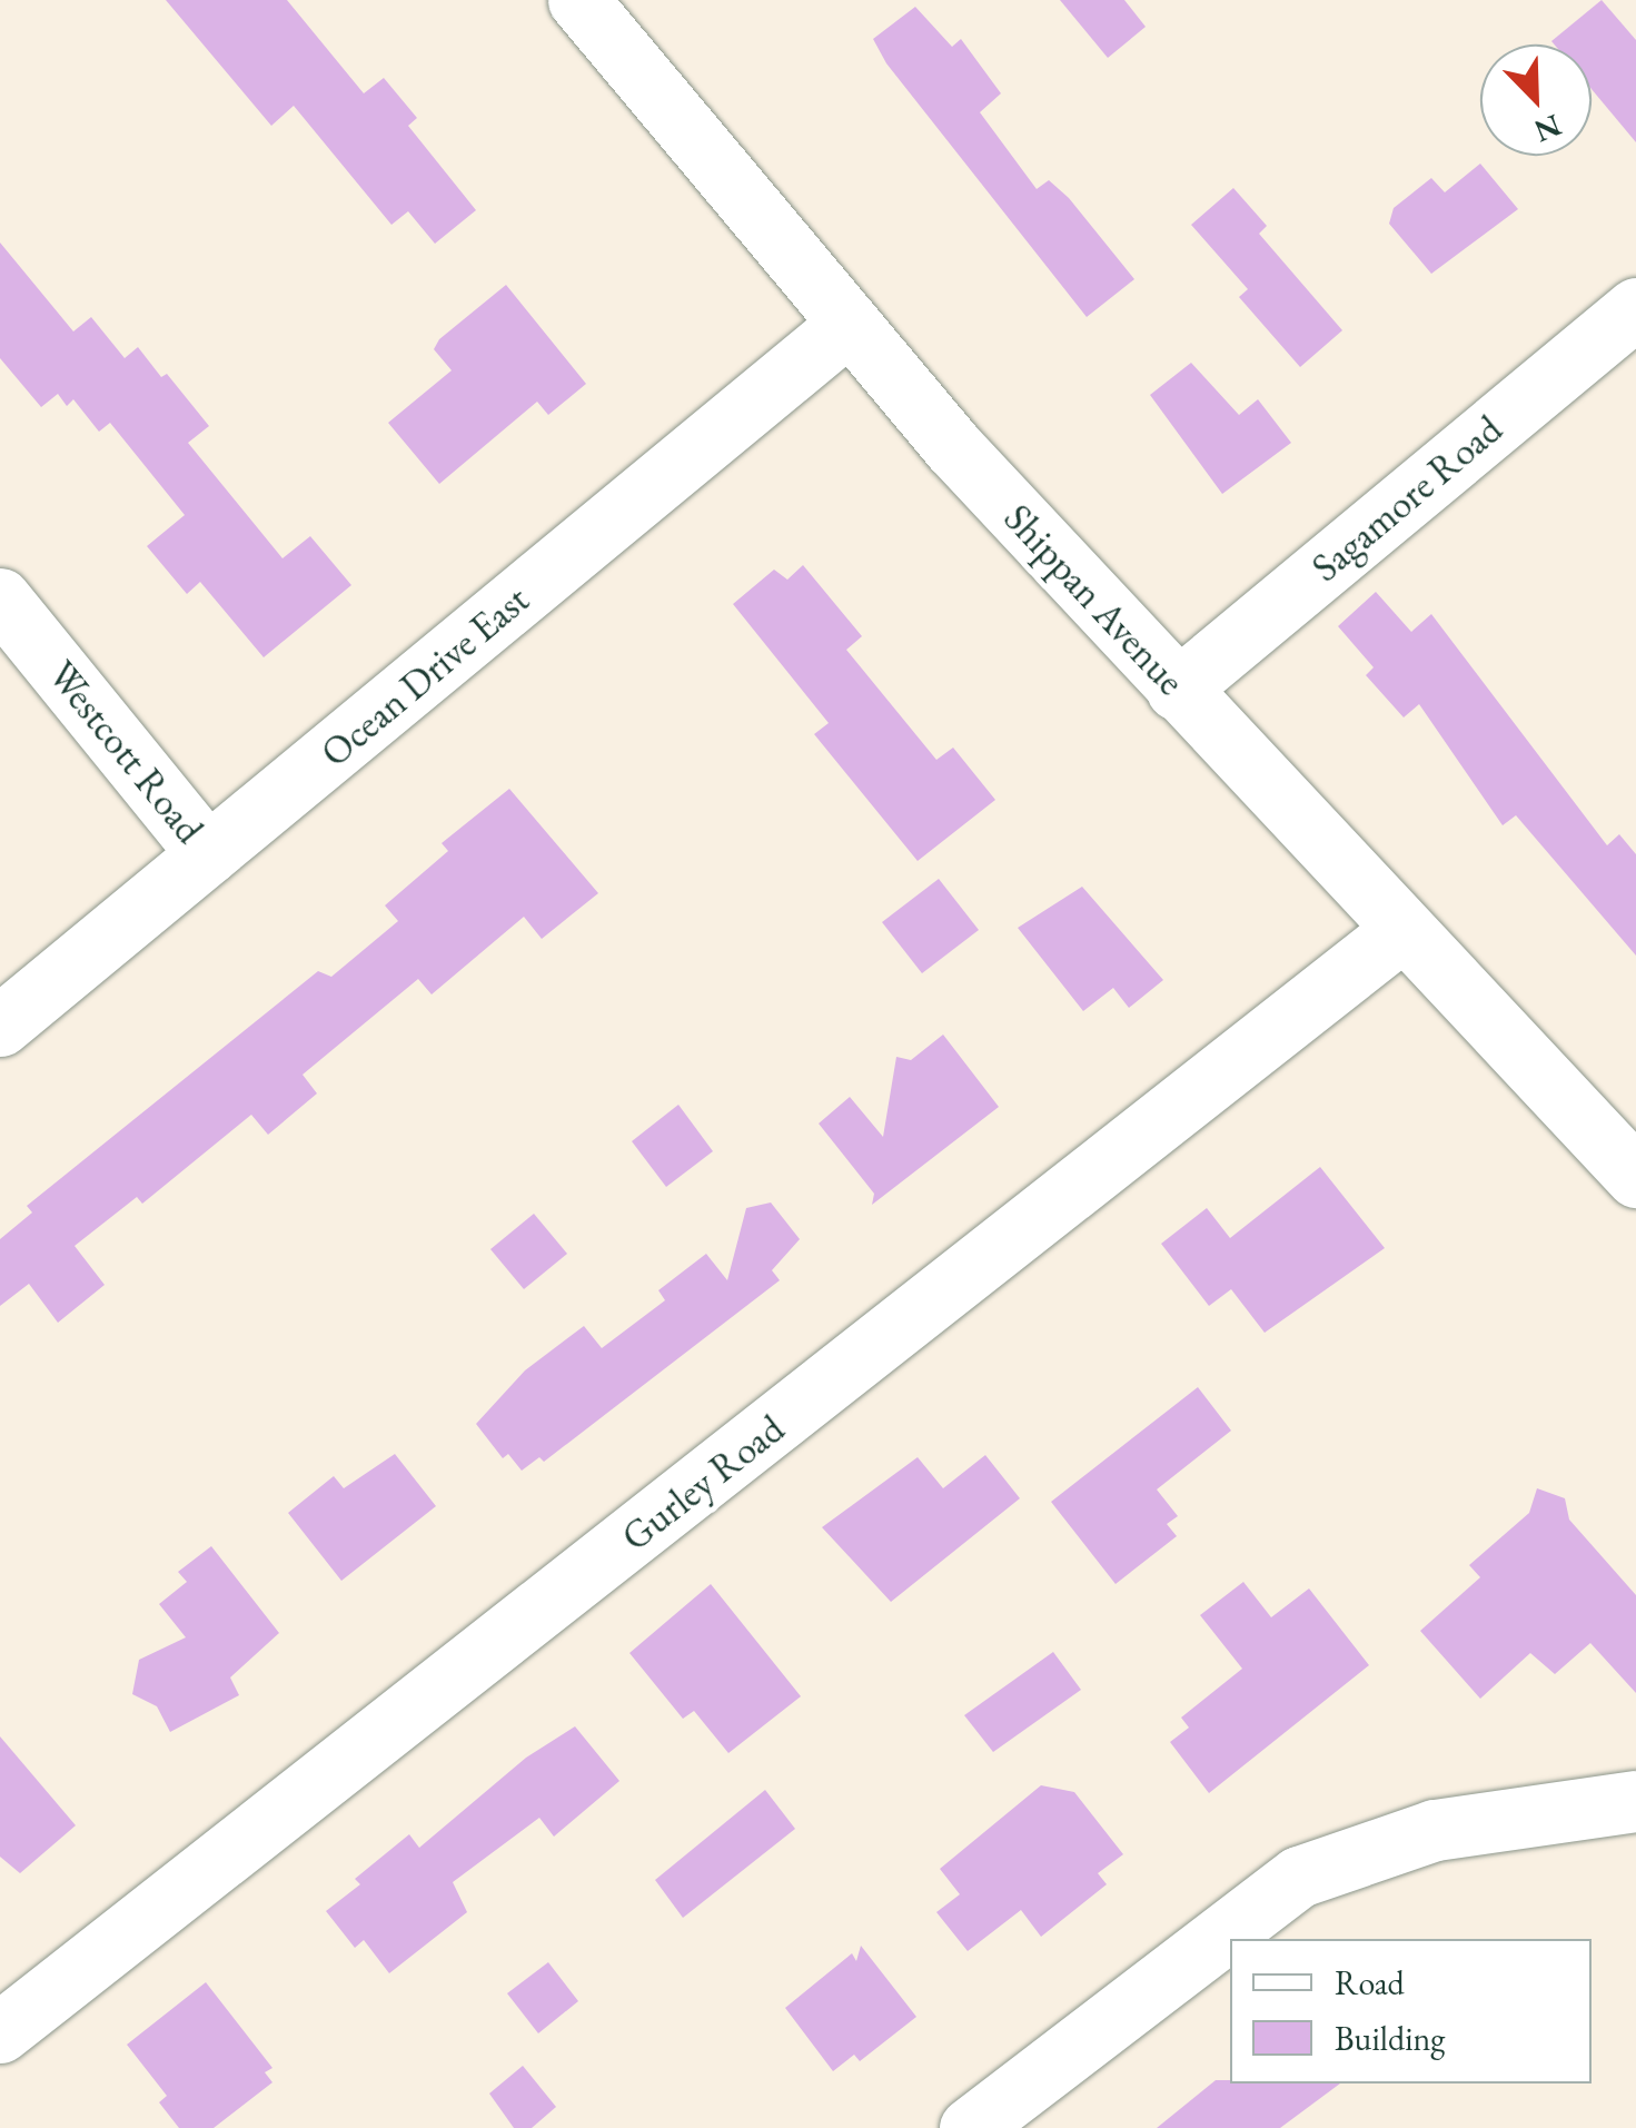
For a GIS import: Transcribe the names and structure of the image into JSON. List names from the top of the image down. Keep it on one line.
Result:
{"streets":{"street":["Sagamore Road","Shippan Avenue","Ocean Drive East","Westcott Road","Gurley Road"]},"crossings":[["Sagamore Road","Shippan Avenue"],["Shippan Avenue","Ocean Drive East"],["Shippan Avenue","Gurley Road"],["Ocean Drive East","Westcott Road"]],"legend":["Road","Building"],"north":"bottom right"}
